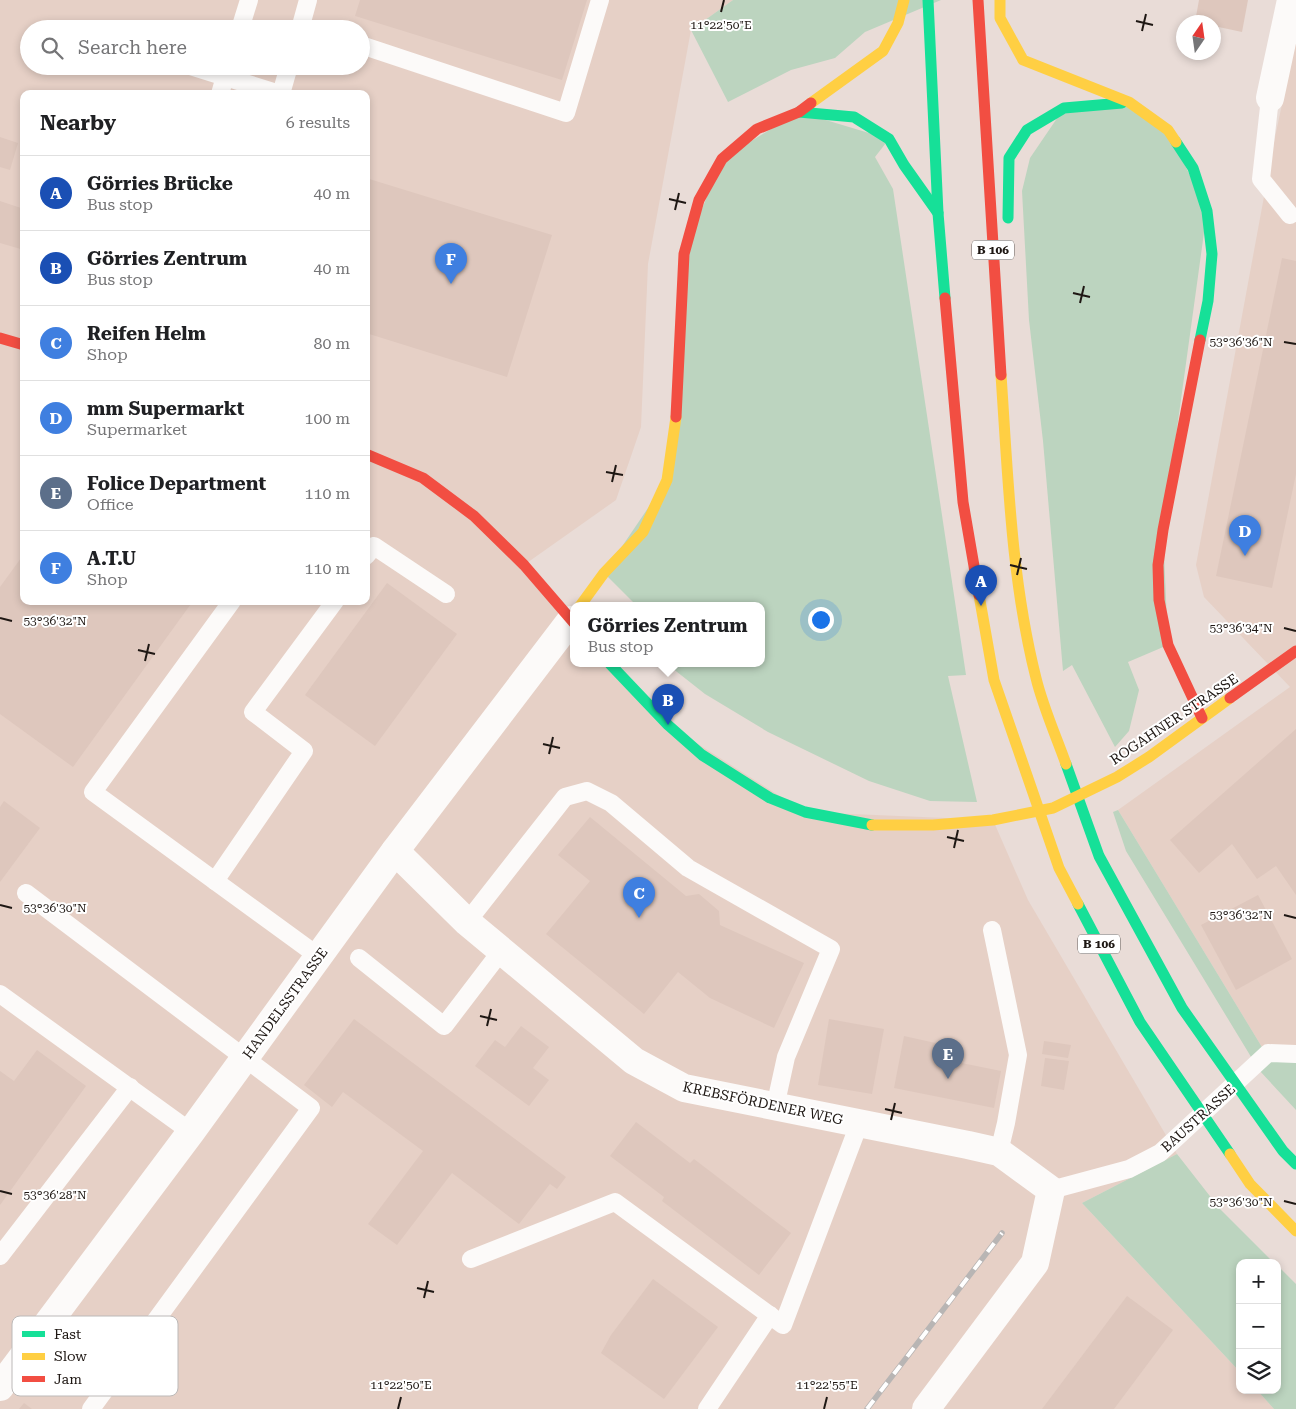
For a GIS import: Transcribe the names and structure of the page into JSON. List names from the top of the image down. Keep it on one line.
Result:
{"streets":{"main road":["B 106","ROGAHNER STRASSE"],"street":["HANDELSSTRASSE","KREBSFÖRDENER WEG"],"lane":["BAUSTRASSE"]},"crossings":[["HANDELSSTRASSE","KREBSFÖRDENER WEG"],["KREBSFÖRDENER WEG","BAUSTRASSE"]],"legend":["Fast","Slow","Jam"],"north":"top","page":{"search":"Search here","heading":["Nearby","6 results"],"list":[{"mark":"A","name":"Görries Brücke","note":"Bus stop","value":"40 m"},{"mark":"B","name":"Görries Zentrum","note":"Bus stop","value":"40 m"},{"mark":"C","name":"Reifen Helm","note":"Shop","value":"80 m"},{"mark":"D","name":"mm Supermarkt","note":"Supermarket","value":"100 m"},{"mark":"E","name":"Folice Department","note":"Office","value":"110 m"},{"mark":"F","name":"A.T.U","note":"Shop","value":"110 m"}],"pins":["F","D","A","B","C","E"],"popup":["Görries Zentrum","Bus stop"],"map_buttons":["+","−"]},"coordinates":["11°22'50\"E","53°36'36\"N","53°36'32\"N","53°36'34\"N","53°36'30\"N","53°36'28\"N","11°22'55\"E"]}
